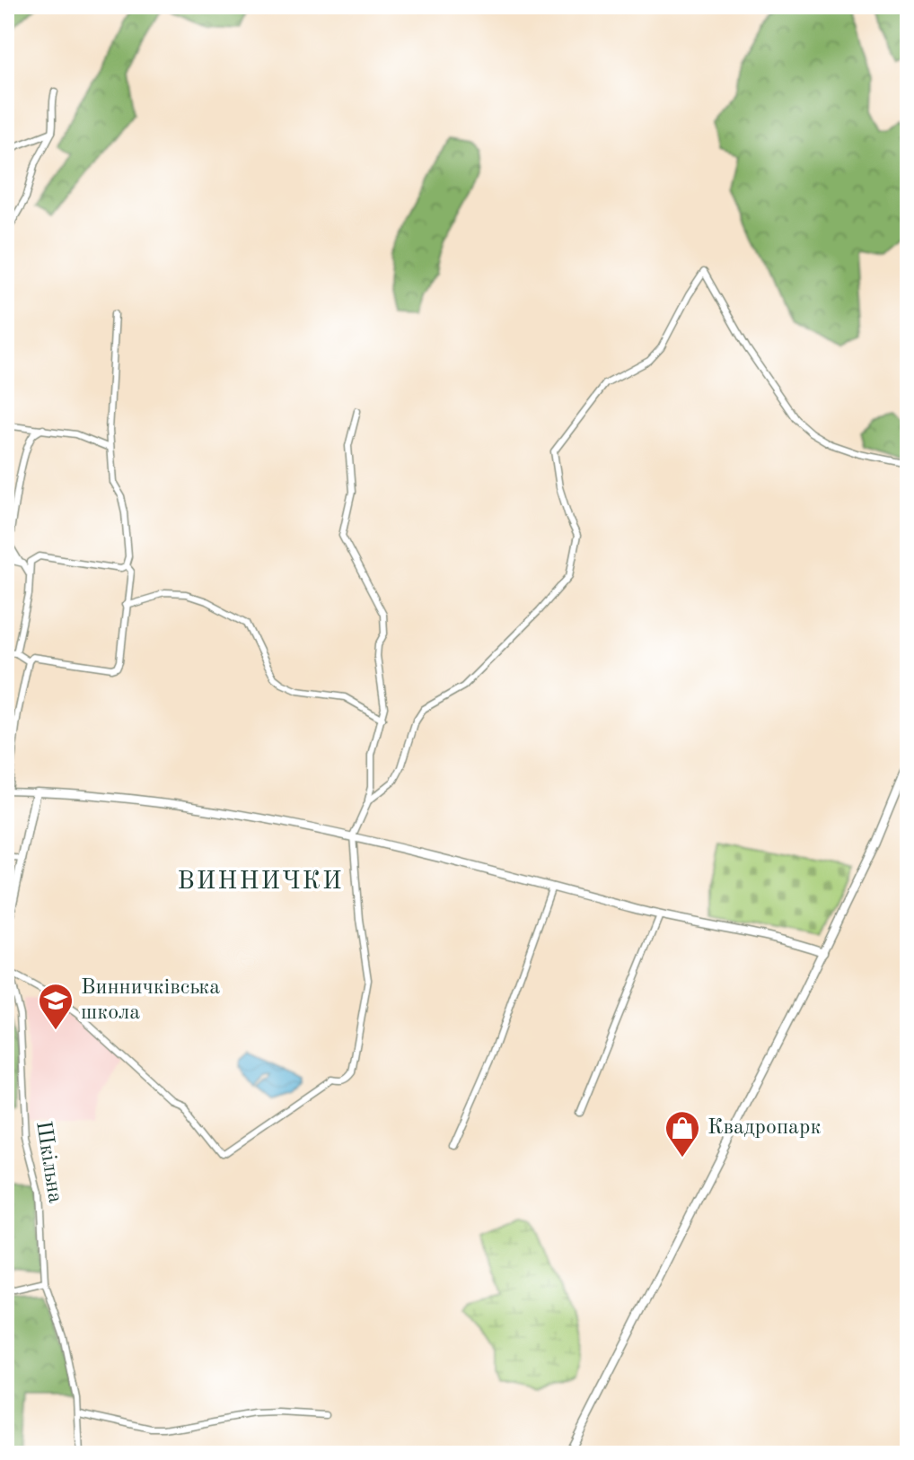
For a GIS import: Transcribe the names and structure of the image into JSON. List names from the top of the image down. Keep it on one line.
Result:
{"streets":{"street":["Шкільна"]},"districts":["ВИННИЧКИ"],"places":{"school or university":["Винничківська школа"],"shop":["Квадропарк"]}}
